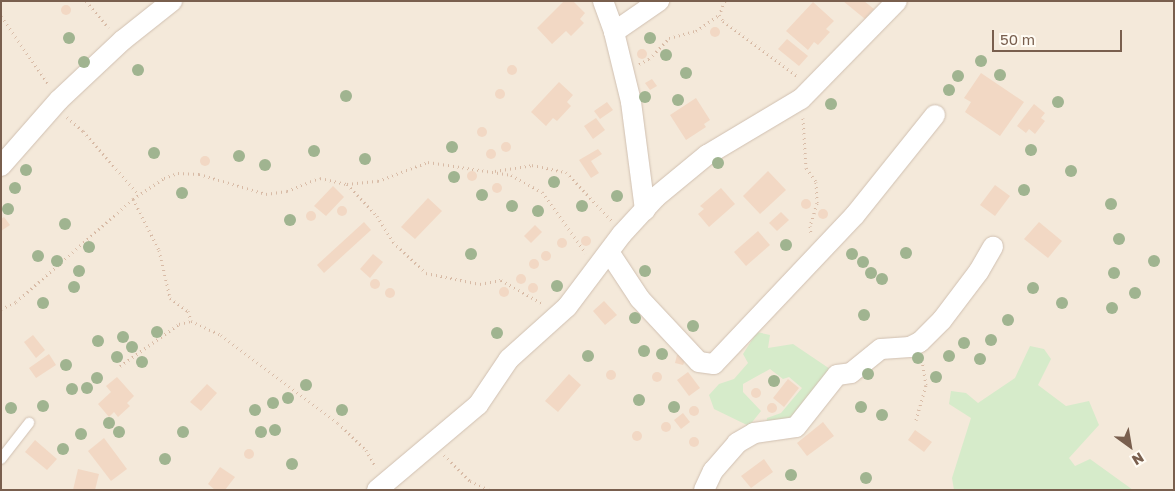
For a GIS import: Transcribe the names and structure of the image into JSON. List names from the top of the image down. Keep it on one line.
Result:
{"scale_bar":"50 m","north":"bottom right"}
